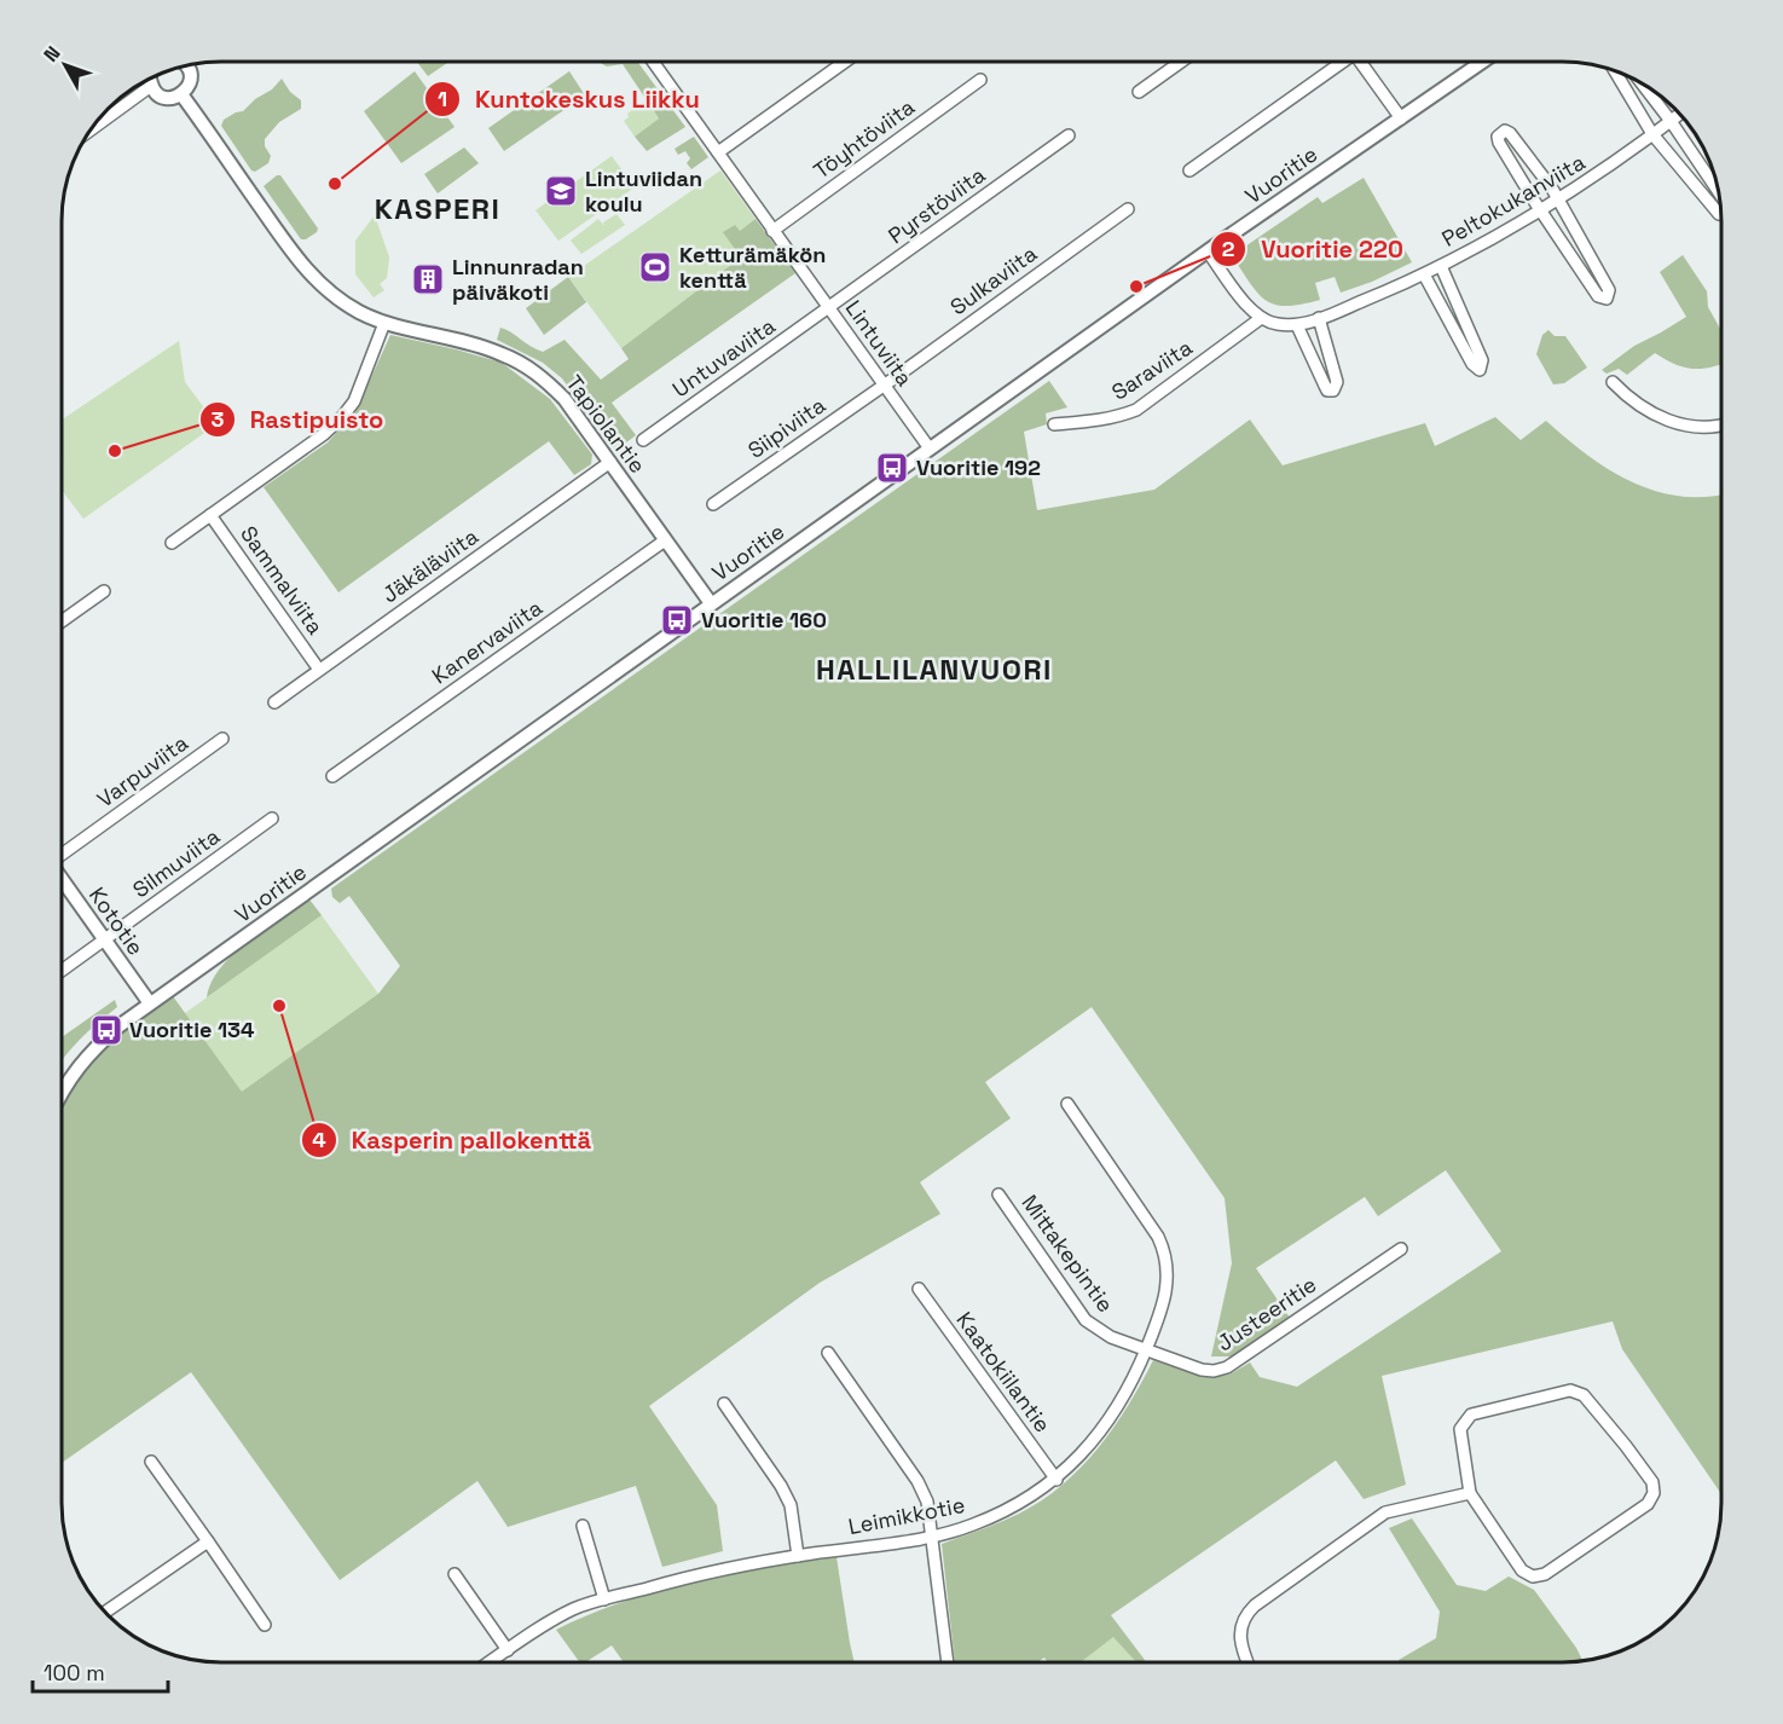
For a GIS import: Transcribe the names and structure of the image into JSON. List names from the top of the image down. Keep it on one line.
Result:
{"streets":{"street":["Töyhtöviita","Vuoritie","Peltokukanviita","Pyrstöviita","Sulkaviita","Lintuviita","Untuvaviita","Saraviita","Tapiolantie","Siipiviita","Jäkäläviita","Sammalviita","Kanervaviita","Varpuviita","Silmuviita","Kototie","Mittakepintie","Justeeritie","Kaatokiilantie","Leimikkotie"]},"crossings":[["Töyhtöviita","Lintuviita"],["Vuoritie","Lintuviita"],["Vuoritie","Tapiolantie"],["Vuoritie","Kototie"],["Peltokukanviita","Saraviita"],["Pyrstöviita","Lintuviita"],["Pyrstöviita","Untuvaviita"],["Sulkaviita","Lintuviita"],["Sulkaviita","Siipiviita"],["Lintuviita","Untuvaviita"],["Lintuviita","Siipiviita"],["Tapiolantie","Jäkäläviita"],["Tapiolantie","Sammalviita"],["Tapiolantie","Kanervaviita"],["Jäkäläviita","Sammalviita"],["Silmuviita","Kototie"],["Mittakepintie","Justeeritie"],["Mittakepintie","Leimikkotie"],["Justeeritie","Leimikkotie"],["Kaatokiilantie","Leimikkotie"]],"districts":["KASPERI","HALLILANVUORI"],"places":{"other":["Kuntokeskus Liikku","Vuoritie 220","Rastipuisto","Kasperin pallokenttä"],"school or university":["Lintuviidan koulu"],"sports":["Ketturämäkön kenttä"],"building":["Linnunradan päiväkoti"],"bus stop":["Vuoritie 192","Vuoritie 160","Vuoritie 134"]},"scale_bar":"100 m","north":"top left"}
